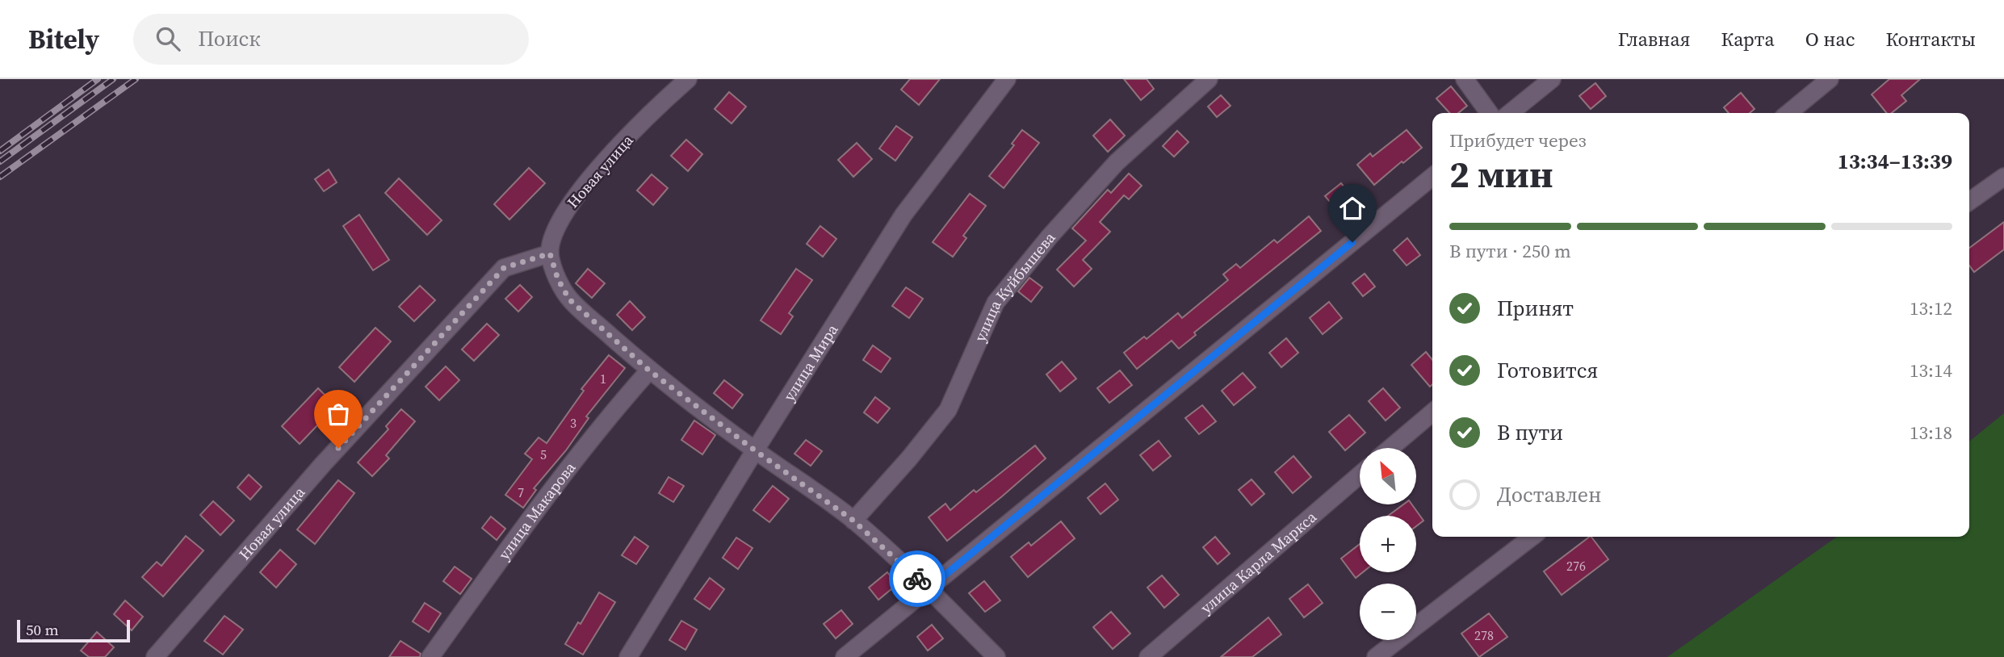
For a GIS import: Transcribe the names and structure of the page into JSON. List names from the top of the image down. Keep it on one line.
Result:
{"streets":{"street":["Новая улица","улица Куйбышева","улица Мира","улица Макарова","улица Карла Маркса"]},"house_numbers":["1","3","5","7","276","278"],"scale_bar":"50 m","north":"top left","page":{"header":"Bitely","search":"Поиск","nav":["Главная","Карта","О нас","Контакты"],"heading":["2 мин","Прибудет через","13:34–13:39"],"bar":"В пути · 250 m","list":[["Принят","13:12"],["Готовится","13:14"],["В пути","13:18"],"Доставлен"],"map_buttons":["+","−"],"scale":"50 m"}}
